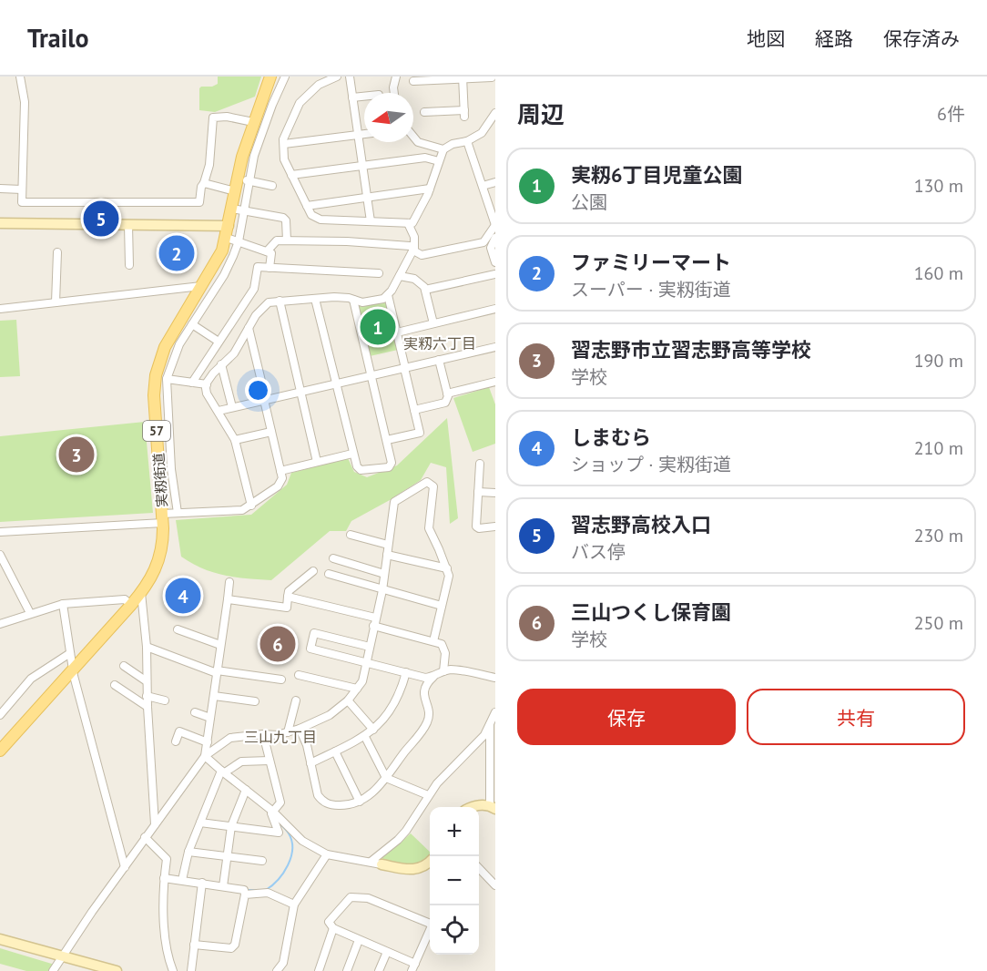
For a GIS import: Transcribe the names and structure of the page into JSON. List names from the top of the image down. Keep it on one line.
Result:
{"streets":{"main road":["57","実籾街道"]},"districts":["実籾六丁目","三山九丁目"],"north":"left","page":{"header":"Trailo","nav":["地図","経路","保存済み"],"heading":["周辺","6件"],"list":[{"mark":"1","name":"実籾6丁目児童公園","note":"公園","value":"130 m"},{"mark":"2","name":"ファミリーマート","note":"スーパー · 実籾街道","value":"160 m"},{"mark":"3","name":"習志野市立習志野高等学校","note":"学校","value":"190 m"},{"mark":"4","name":"しまむら","note":"ショップ · 実籾街道","value":"210 m"},{"mark":"5","name":"習志野高校入口","note":"バス停","value":"230 m"},{"mark":"6","name":"三山つくし保育園","note":"学校","value":"250 m"}],"pins":["5","2","1","3","4","6"],"buttons":["保存","共有"],"map_buttons":["+","−"]}}
